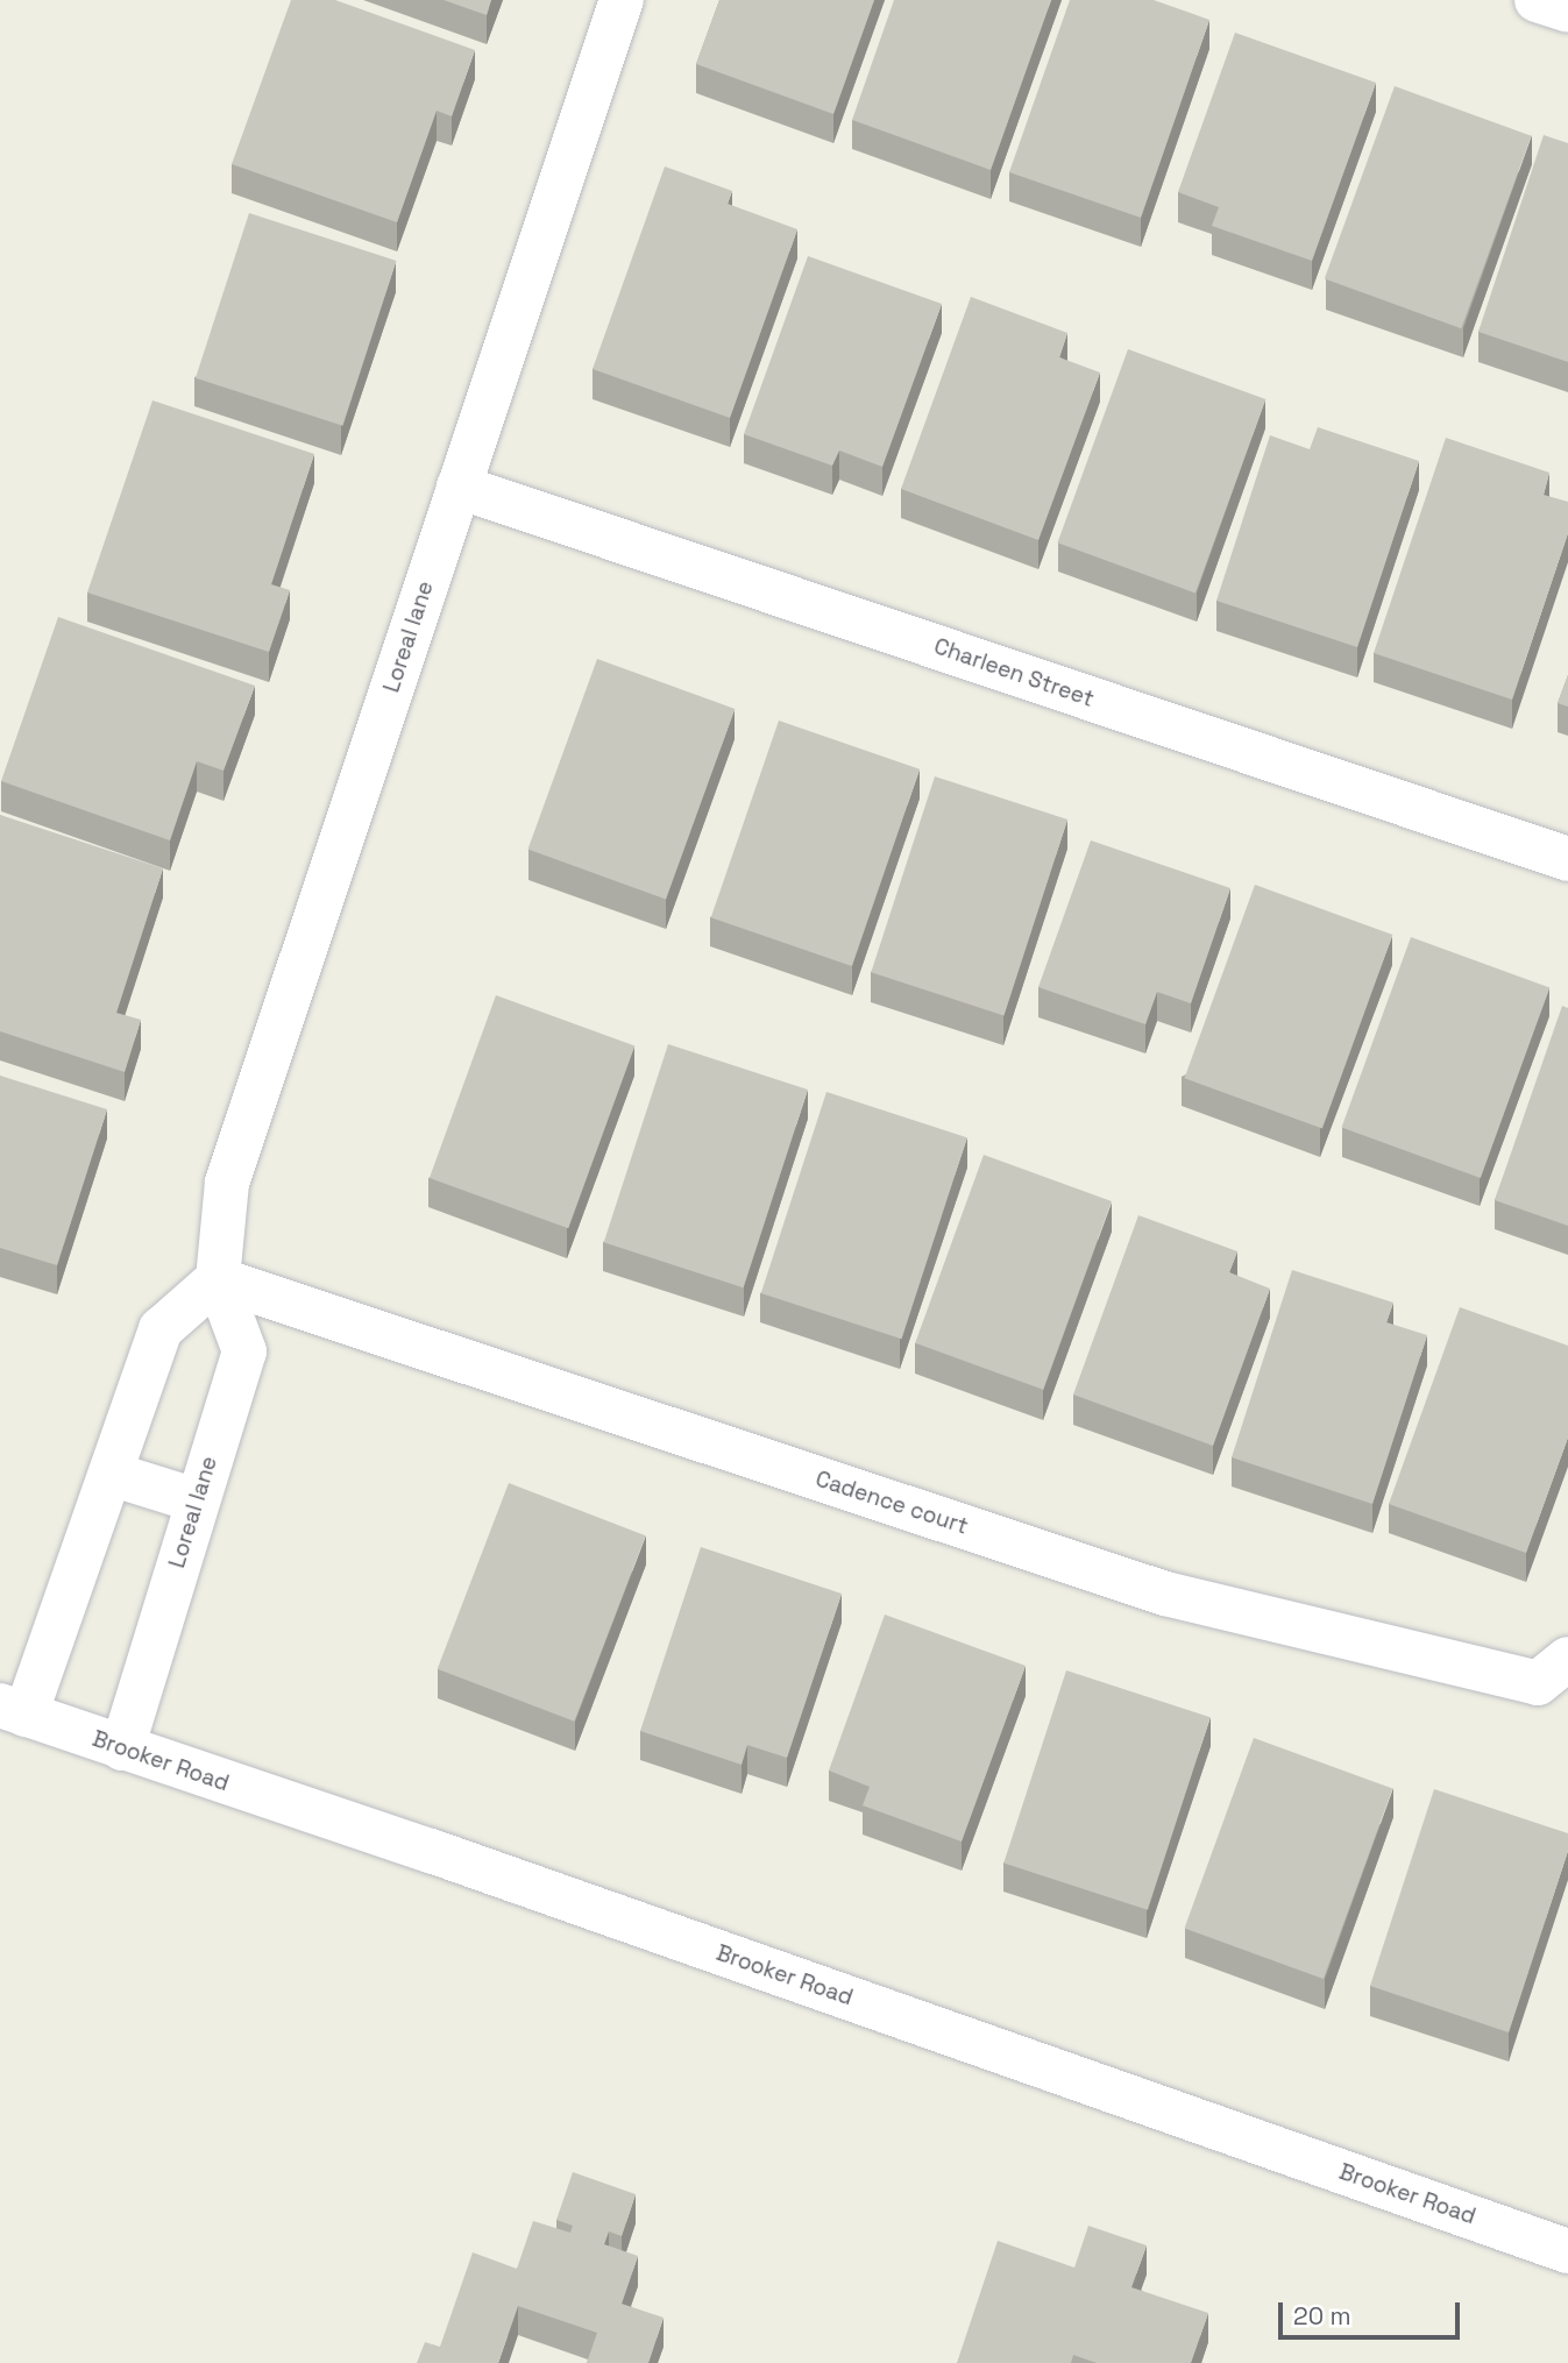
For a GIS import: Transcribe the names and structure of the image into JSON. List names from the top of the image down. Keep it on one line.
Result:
{"streets":{"street":["Loreal lane","Charleen Street","Cadence court","Brooker Road"]},"crossings":[["Loreal lane","Charleen Street"],["Loreal lane","Cadence court"],["Loreal lane","Brooker Road"]],"scale_bar":"20 m"}
